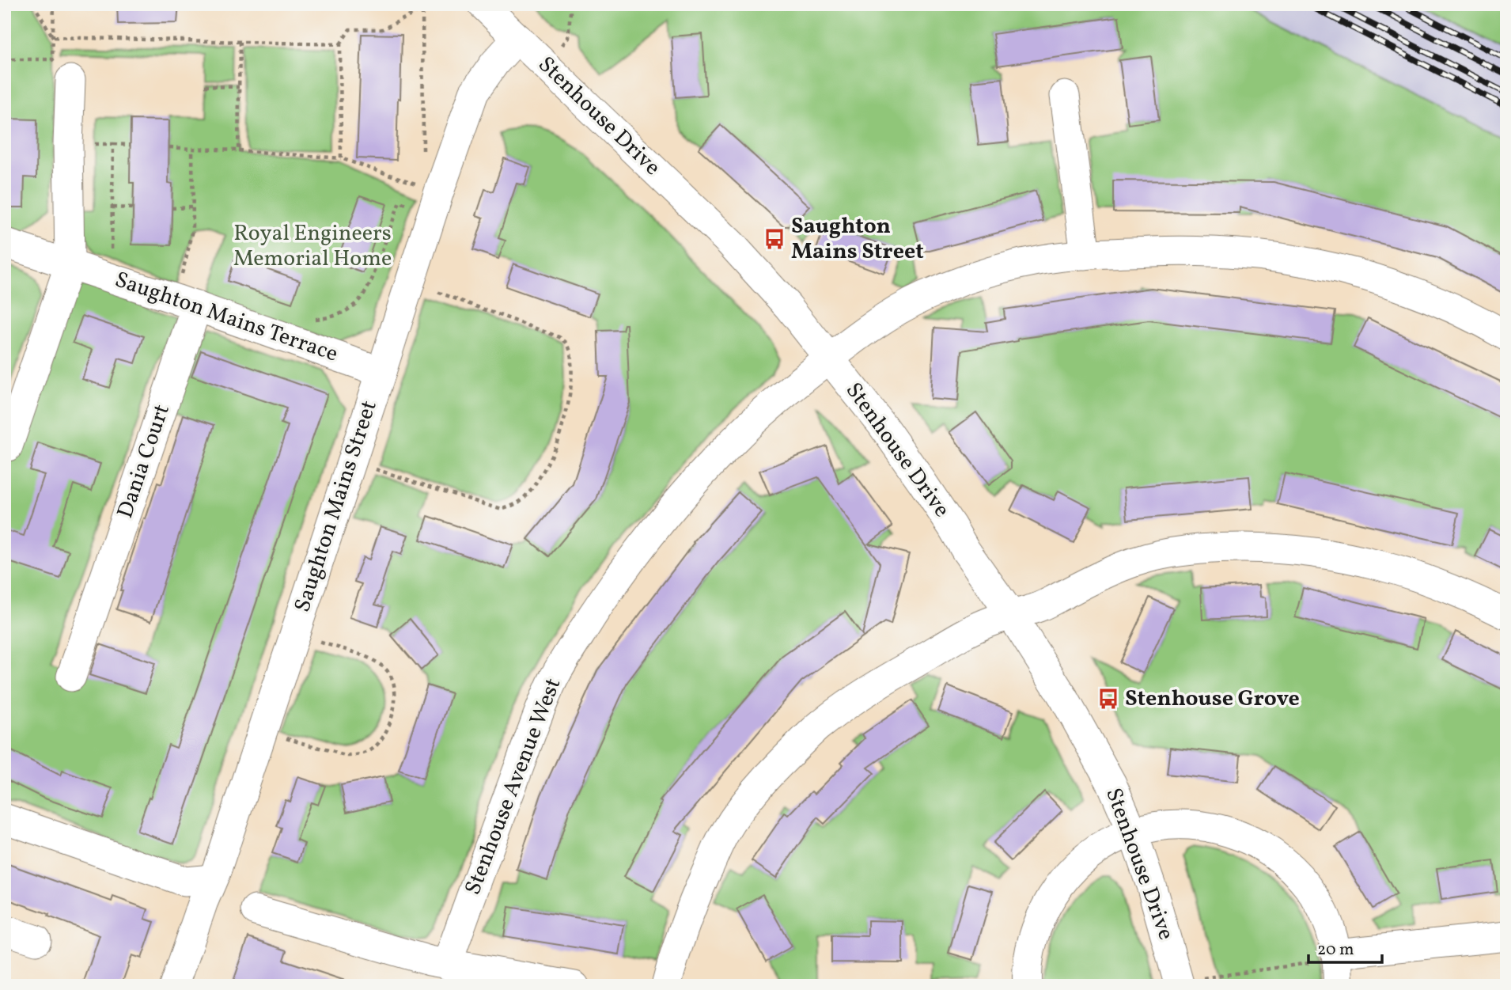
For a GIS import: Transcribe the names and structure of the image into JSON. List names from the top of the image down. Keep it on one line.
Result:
{"streets":{"street":["Stenhouse Drive","Saughton Mains Terrace","Dania Court","Saughton Mains Street","Stenhouse Avenue West"]},"crossings":[["Stenhouse Drive","Saughton Mains Street"],["Stenhouse Drive","Stenhouse Avenue West"],["Saughton Mains Terrace","Dania Court"],["Saughton Mains Terrace","Saughton Mains Street"]],"parks":["Royal Engineers Memorial Home"],"places":{"bus stop":["Saughton Mains Street","Stenhouse Grove"]},"scale_bar":"20 m"}
